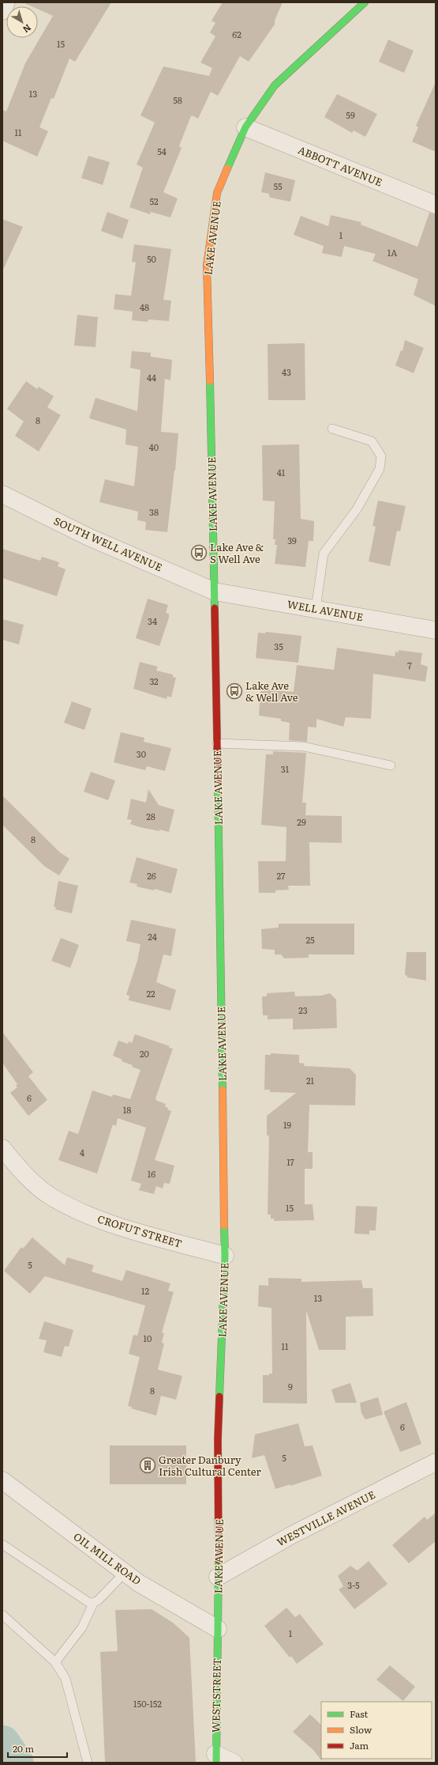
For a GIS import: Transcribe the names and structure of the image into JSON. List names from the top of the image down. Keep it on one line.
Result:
{"streets":{"main road":["LAKE AVENUE","WEST STREET"],"street":["ABBOTT AVENUE","SOUTH WELL AVENUE","WELL AVENUE","CROFUT STREET","WESTVILLE AVENUE","OIL MILL ROAD"]},"crossings":[["ABBOTT AVENUE","LAKE AVENUE"],["LAKE AVENUE","SOUTH WELL AVENUE"],["LAKE AVENUE","WELL AVENUE"],["LAKE AVENUE","CROFUT STREET"],["LAKE AVENUE","WESTVILLE AVENUE"],["LAKE AVENUE","OIL MILL ROAD"],["LAKE AVENUE","WEST STREET"],["SOUTH WELL AVENUE","WELL AVENUE"],["OIL MILL ROAD","WEST STREET"]],"places":{"bus stop":["Lake Ave & S Well Ave","Lake Ave & Well Ave"],"building":["Greater Danbury Irish Cultural Center"]},"house_numbers":["62","15","13","58","59","11","54","55","52","1","1A","50","48","43","44","8","40","41","38","39","34","35","7","32","30","31","28","29","8","26","27","24","25","22","23","20","21","6","18","19","4","17","16","15","5","12","13","10","11","9","8","6","5","3-5","1","150-152"],"legend":["Fast","Slow","Jam"],"scale_bar":"20 m","north":"bottom right"}
